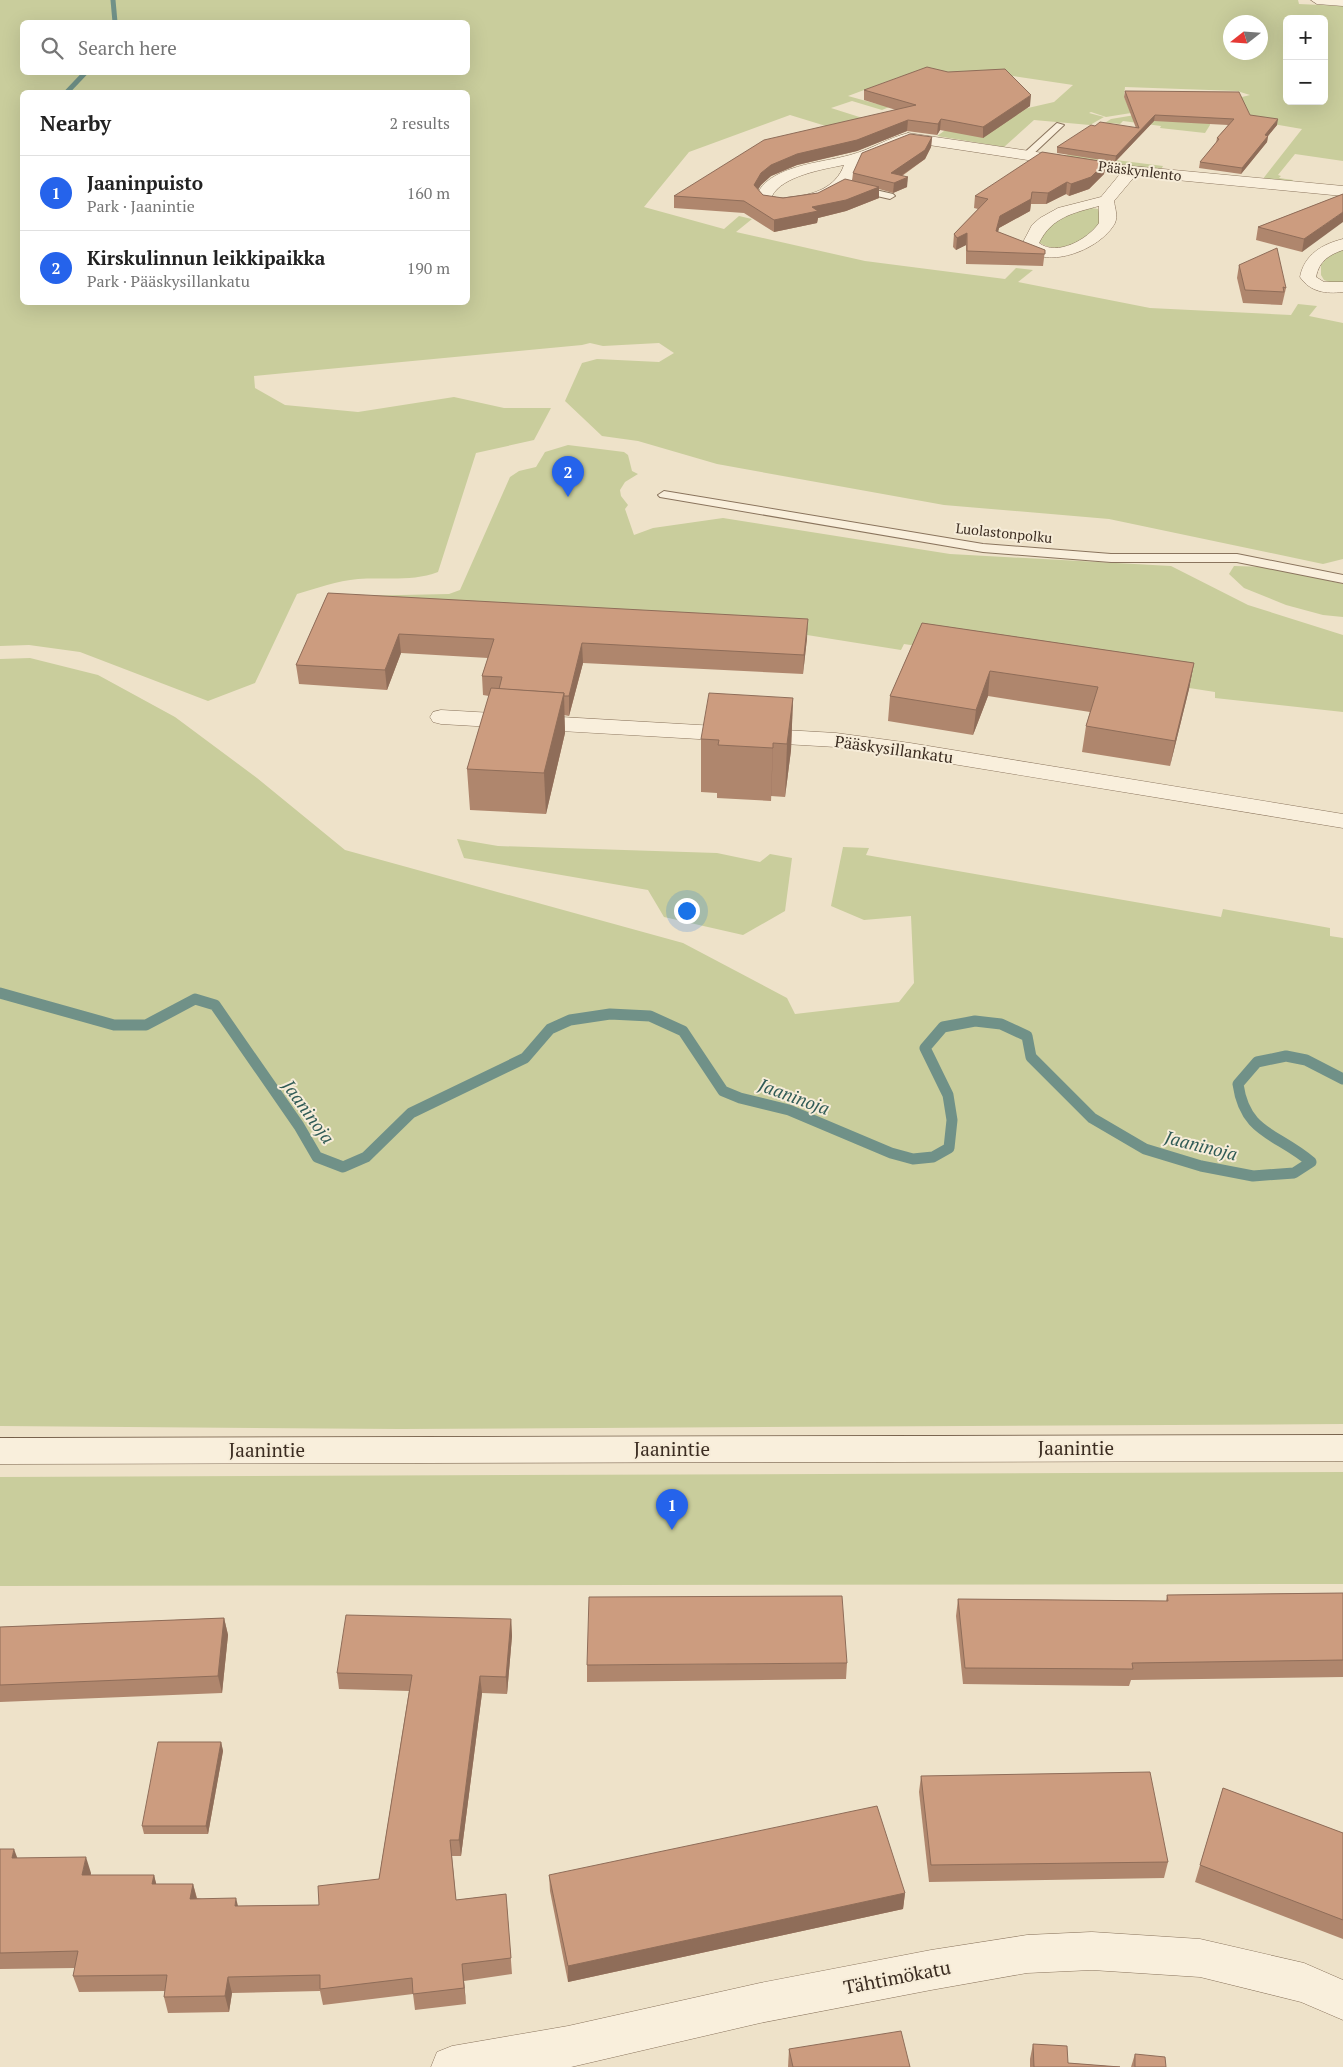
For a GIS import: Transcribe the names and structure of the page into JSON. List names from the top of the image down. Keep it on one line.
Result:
{"streets":{"street":["Pääskynlento","Pääskysillankatu","Jaanintie","Tähtimökatu"],"lane":["Luolastonpolku"]},"water":["Jaaninoja"],"north":"left","page":{"map_buttons":["+","−"],"search":"Search here","heading":["Nearby","2 results"],"list":[{"mark":"1","name":"Jaaninpuisto","note":"Park · Jaanintie","value":"160 m"},{"mark":"2","name":"Kirskulinnun leikkipaikka","note":"Park · Pääskysillankatu","value":"190 m"}],"pins":["2","1"]}}
